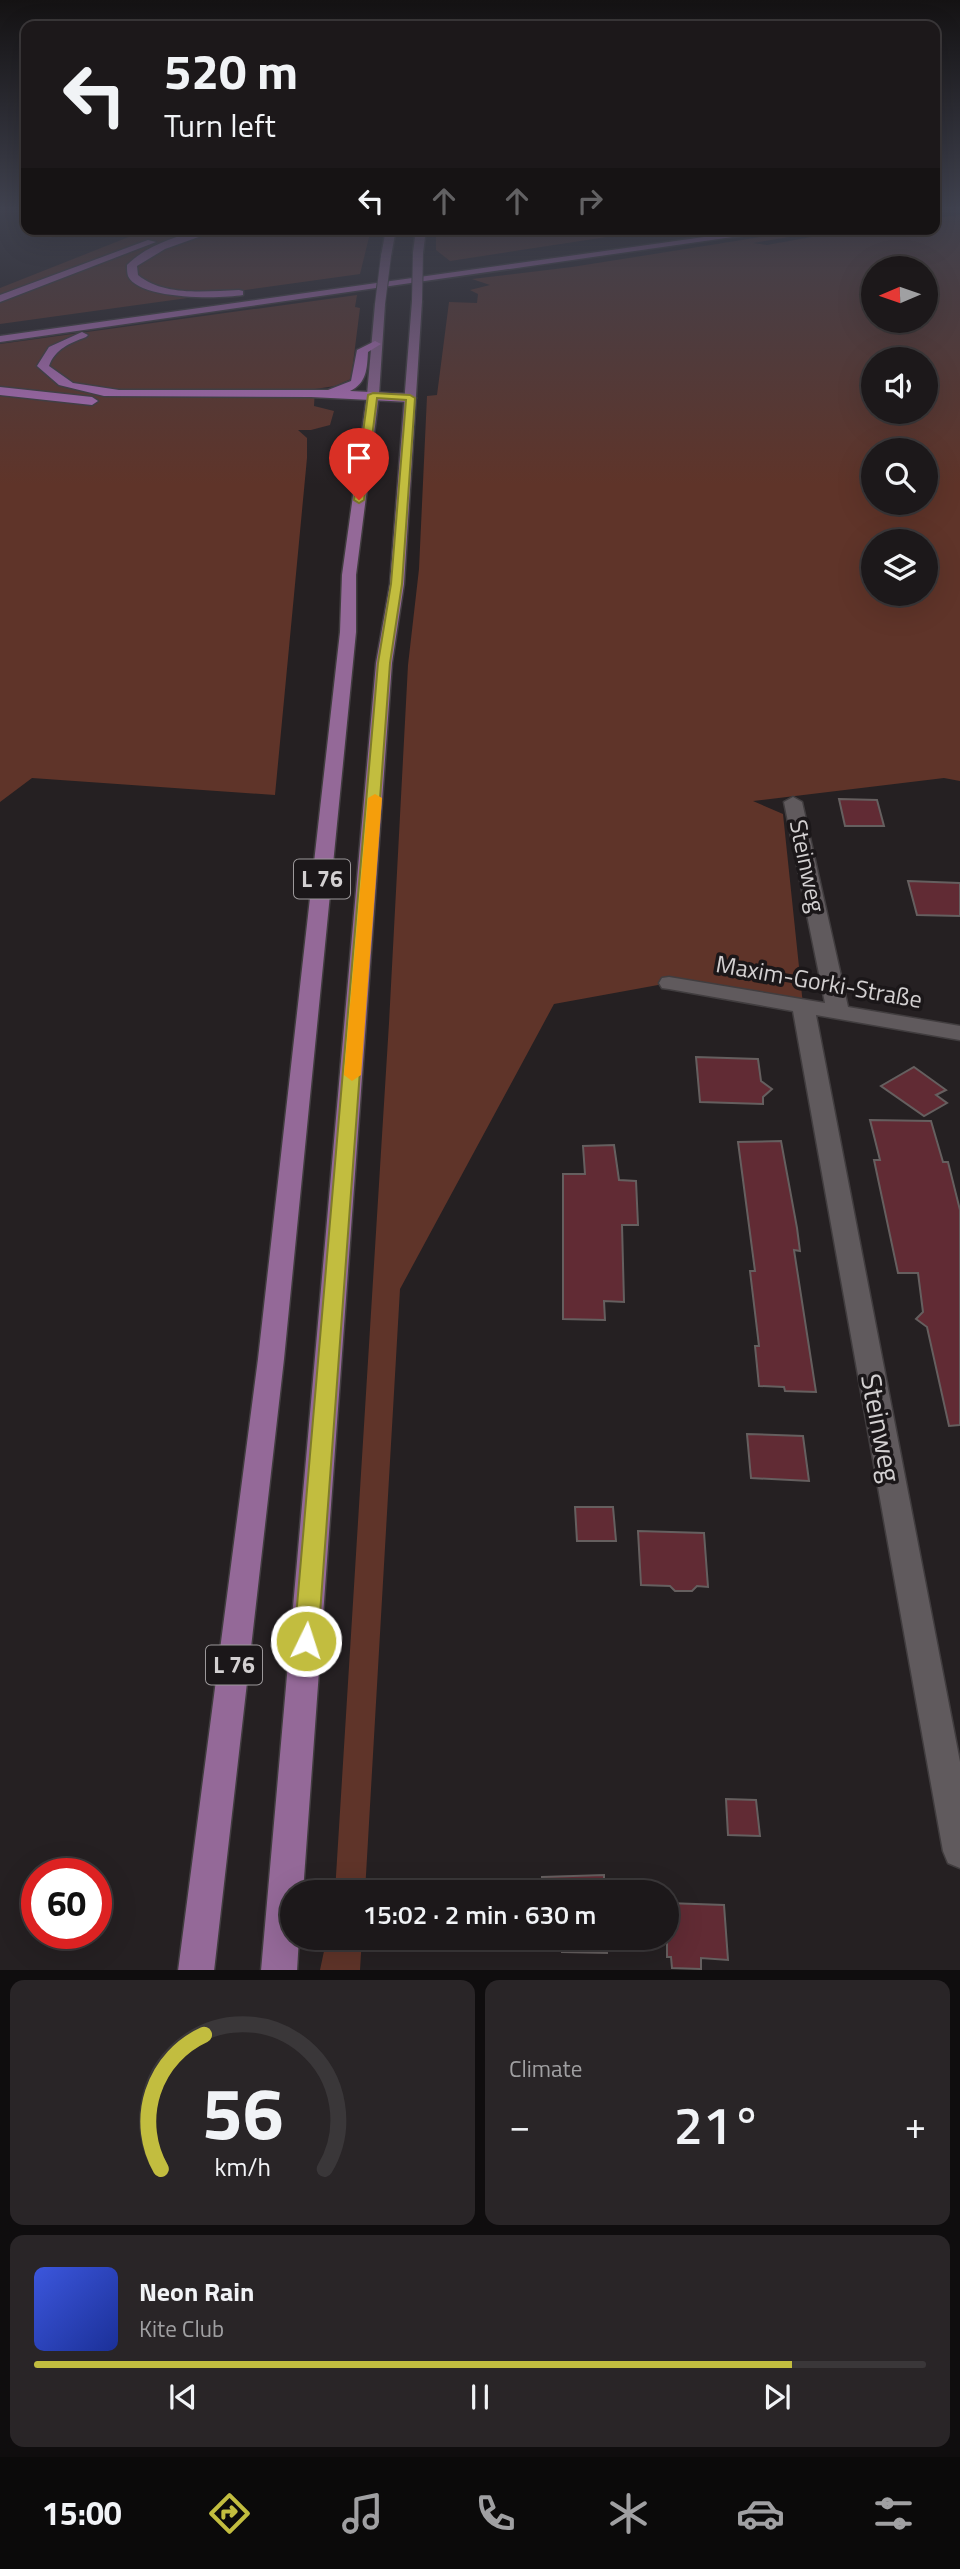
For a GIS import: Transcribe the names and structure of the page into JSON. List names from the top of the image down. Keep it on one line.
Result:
{"streets":{"main road":["L 76"],"street":["Steinweg","Maxim-Gorki-Straße"]},"crossings":[["Steinweg","Maxim-Gorki-Straße"]],"north":"left","page":{"turn":["520 m","Turn left"],"limit":"60","trip":"15:02 · 2 min · 630 m","tile":"Climate","heat":["−","21°","+"],"song":["Neon Rain","Kite Club"],"tabs":"15:00","gauge":["56","km/h"]}}
